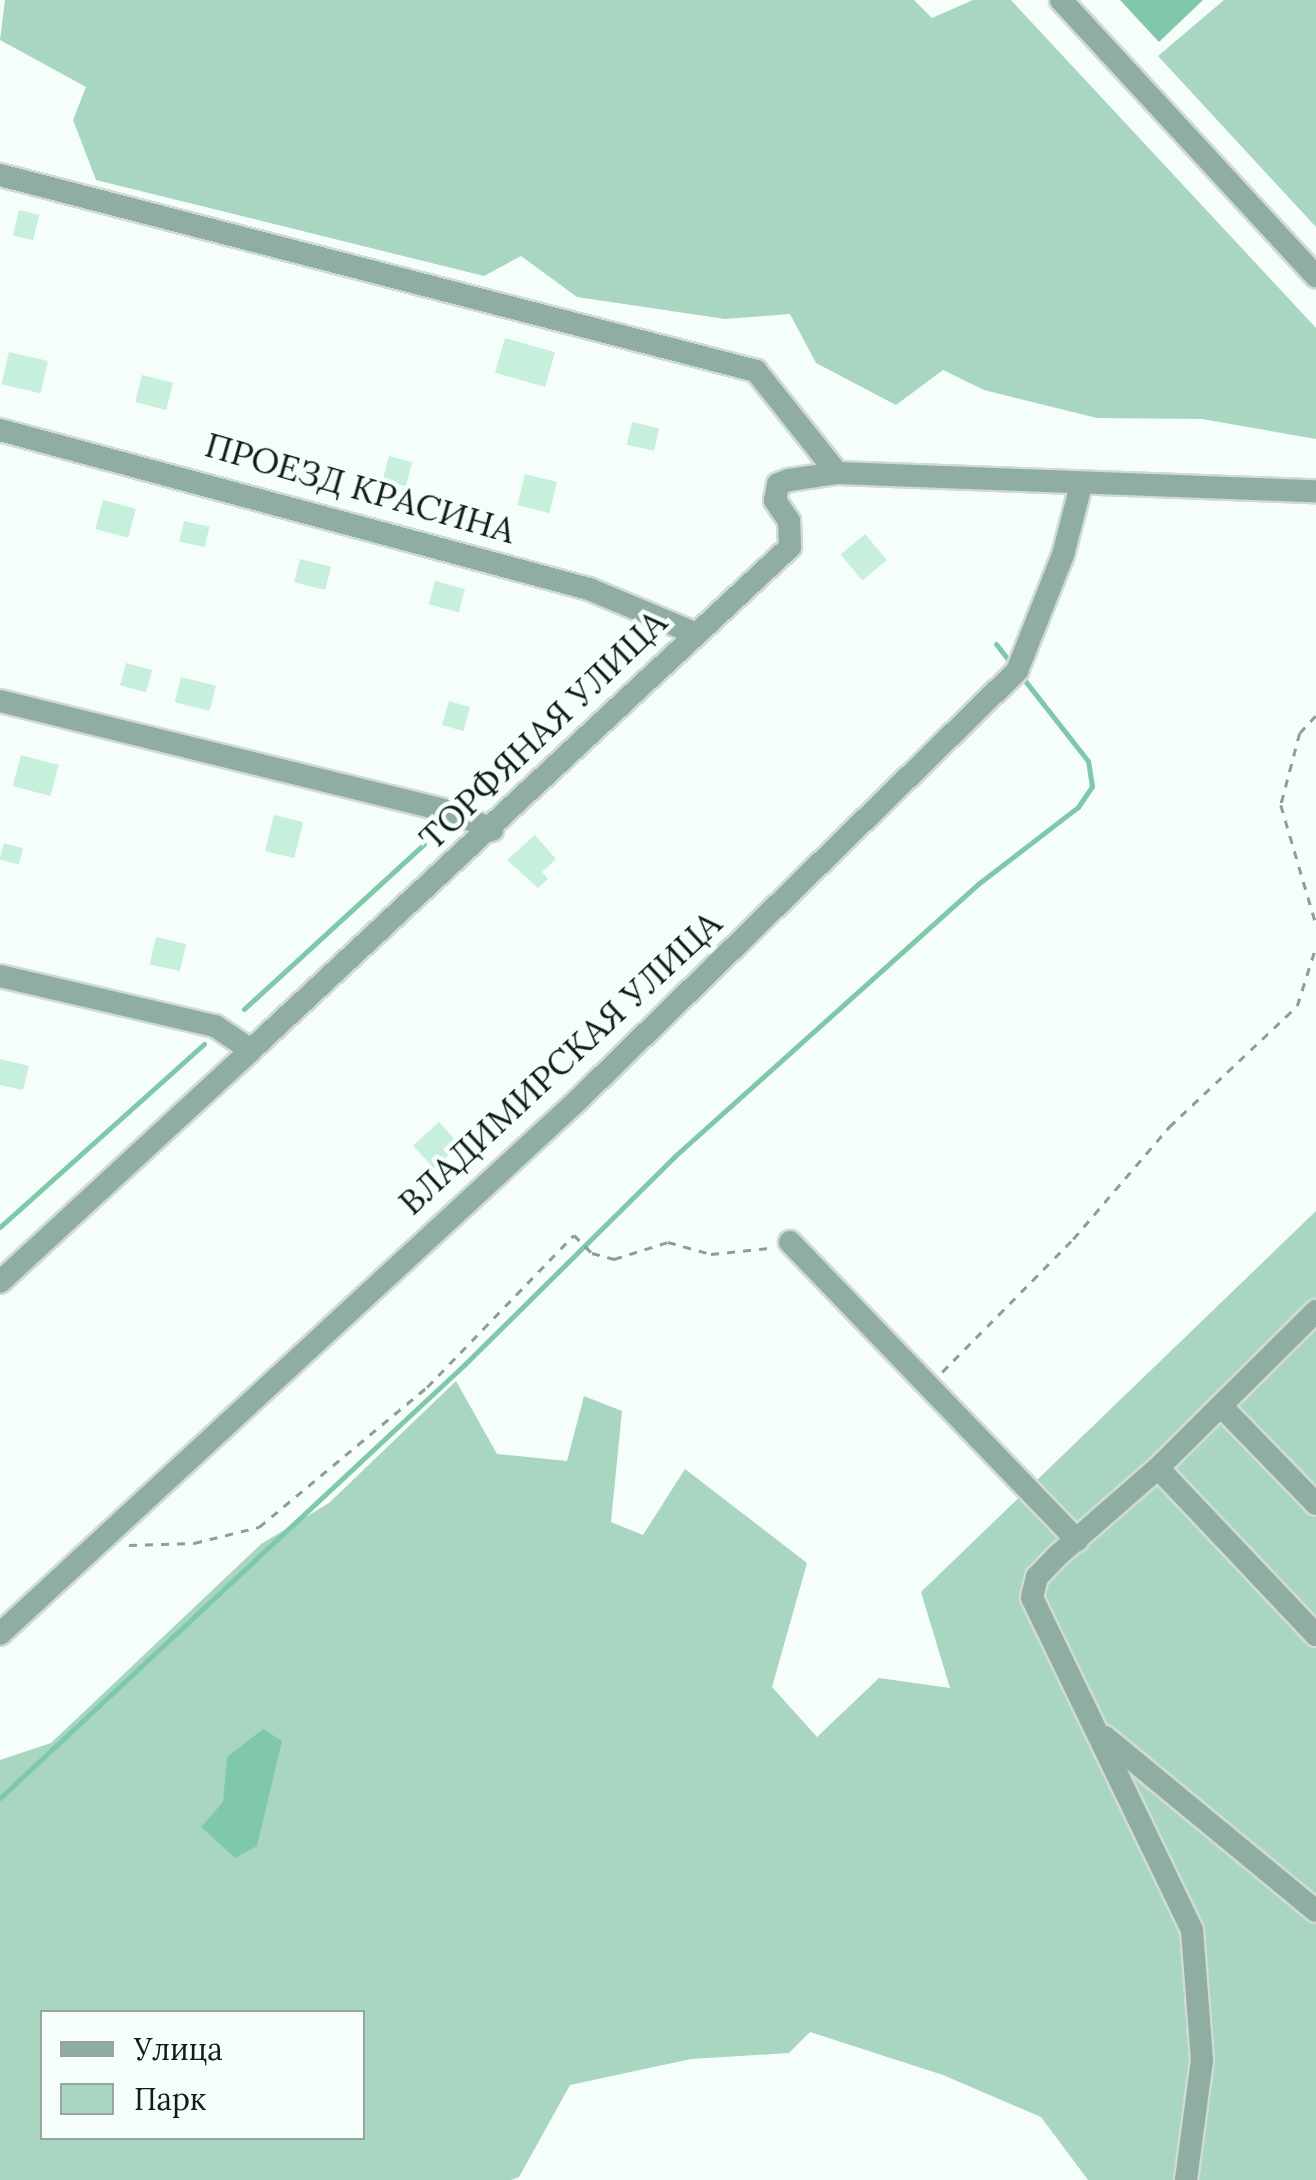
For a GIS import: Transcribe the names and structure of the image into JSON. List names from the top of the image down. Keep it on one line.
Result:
{"streets":{"street":["ПРОЕЗД КРАСИНА","ТОРФЯНАЯ УЛИЦА","ВЛАДИМИРСКАЯ УЛИЦА"]},"crossings":[["ПРОЕЗД КРАСИНА","ТОРФЯНАЯ УЛИЦА"]],"legend":["Улица","Парк"]}
